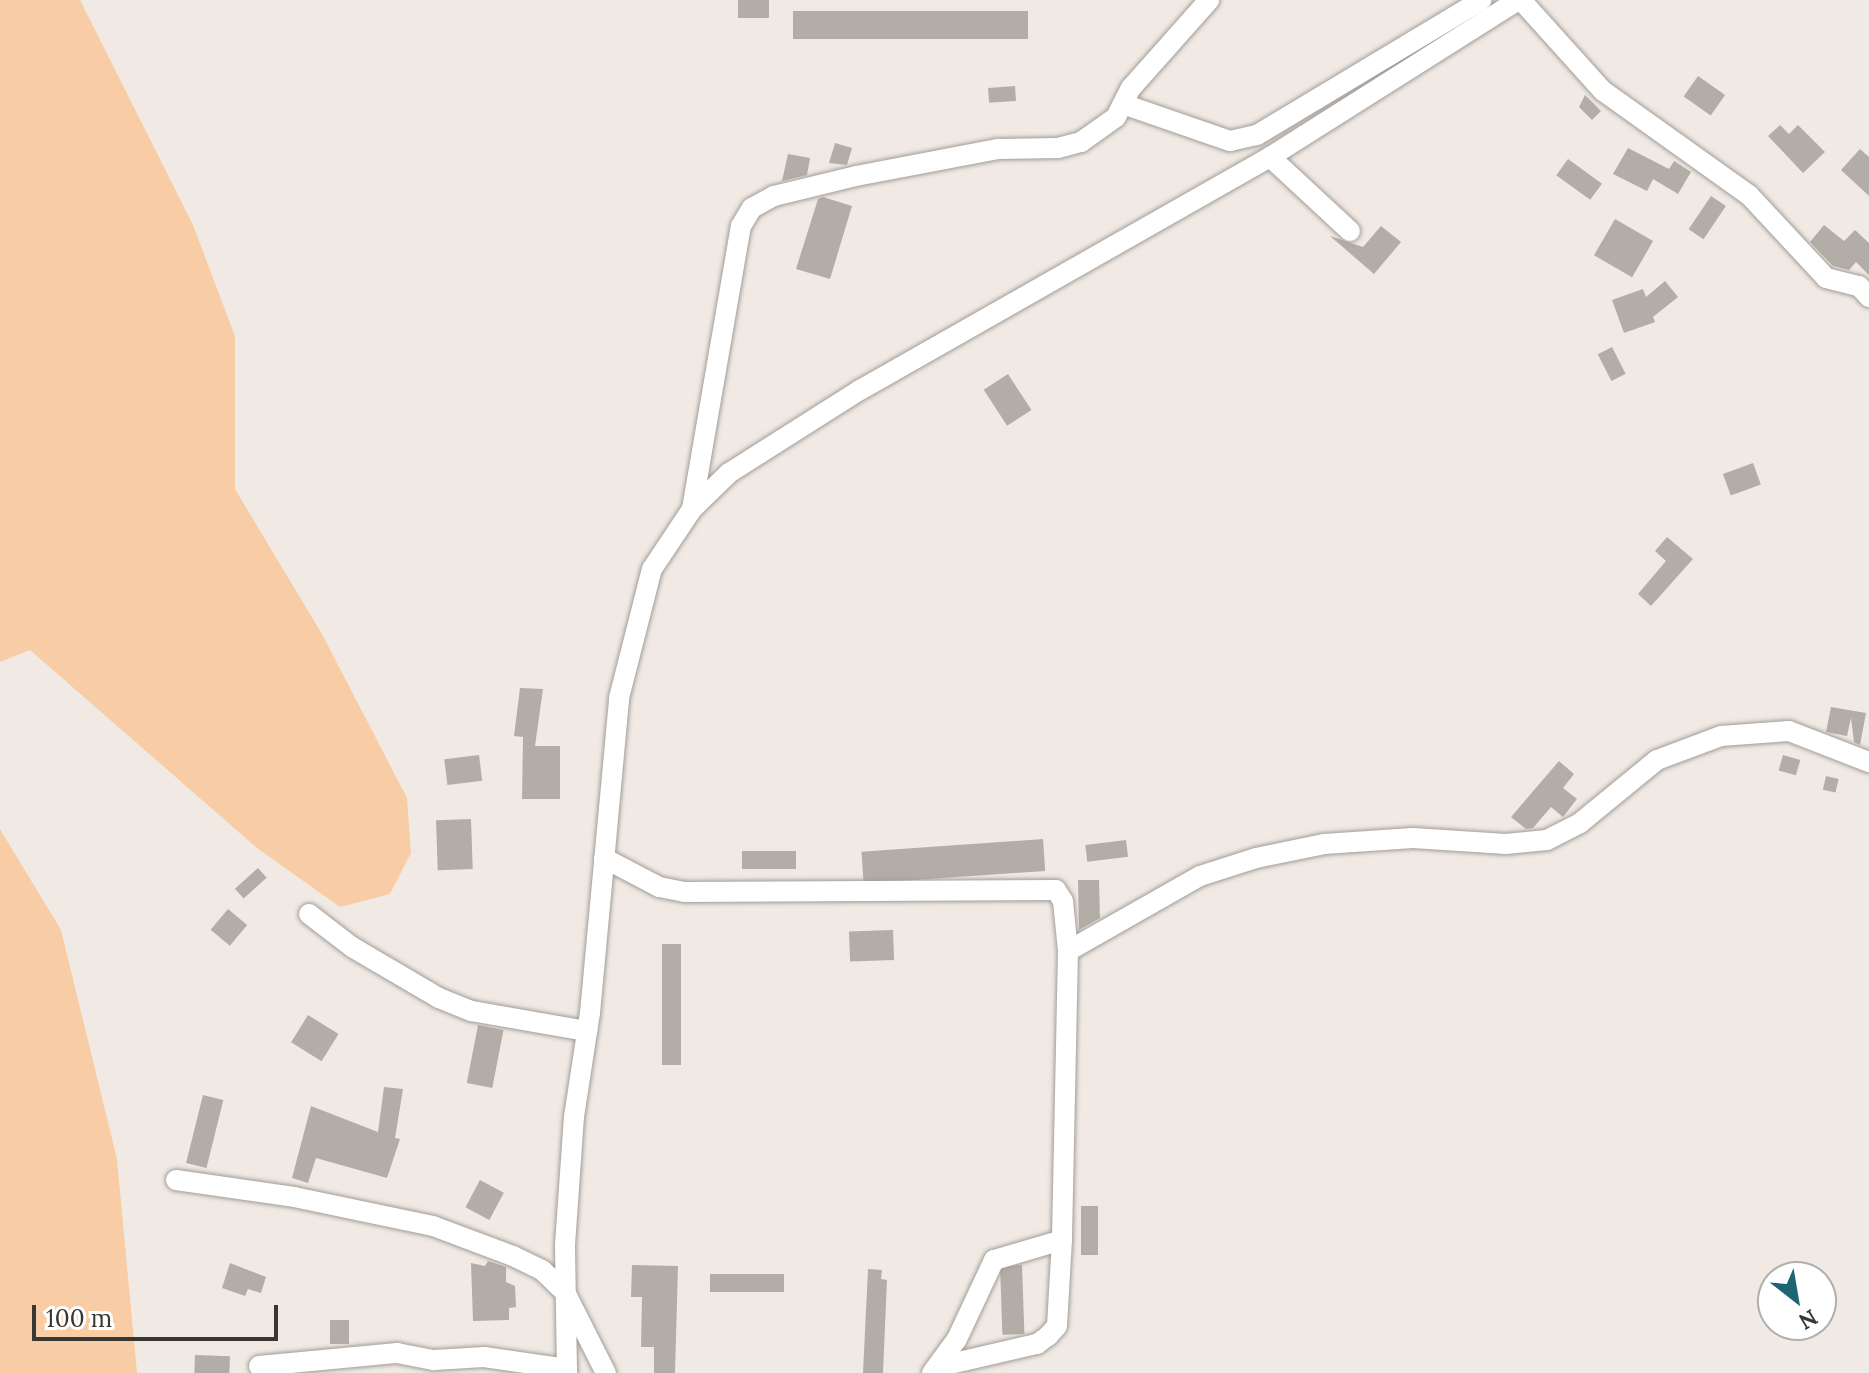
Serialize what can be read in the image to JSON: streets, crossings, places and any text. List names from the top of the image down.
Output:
{
  "scale_bar": "100 m",
  "north": "bottom right"
}
